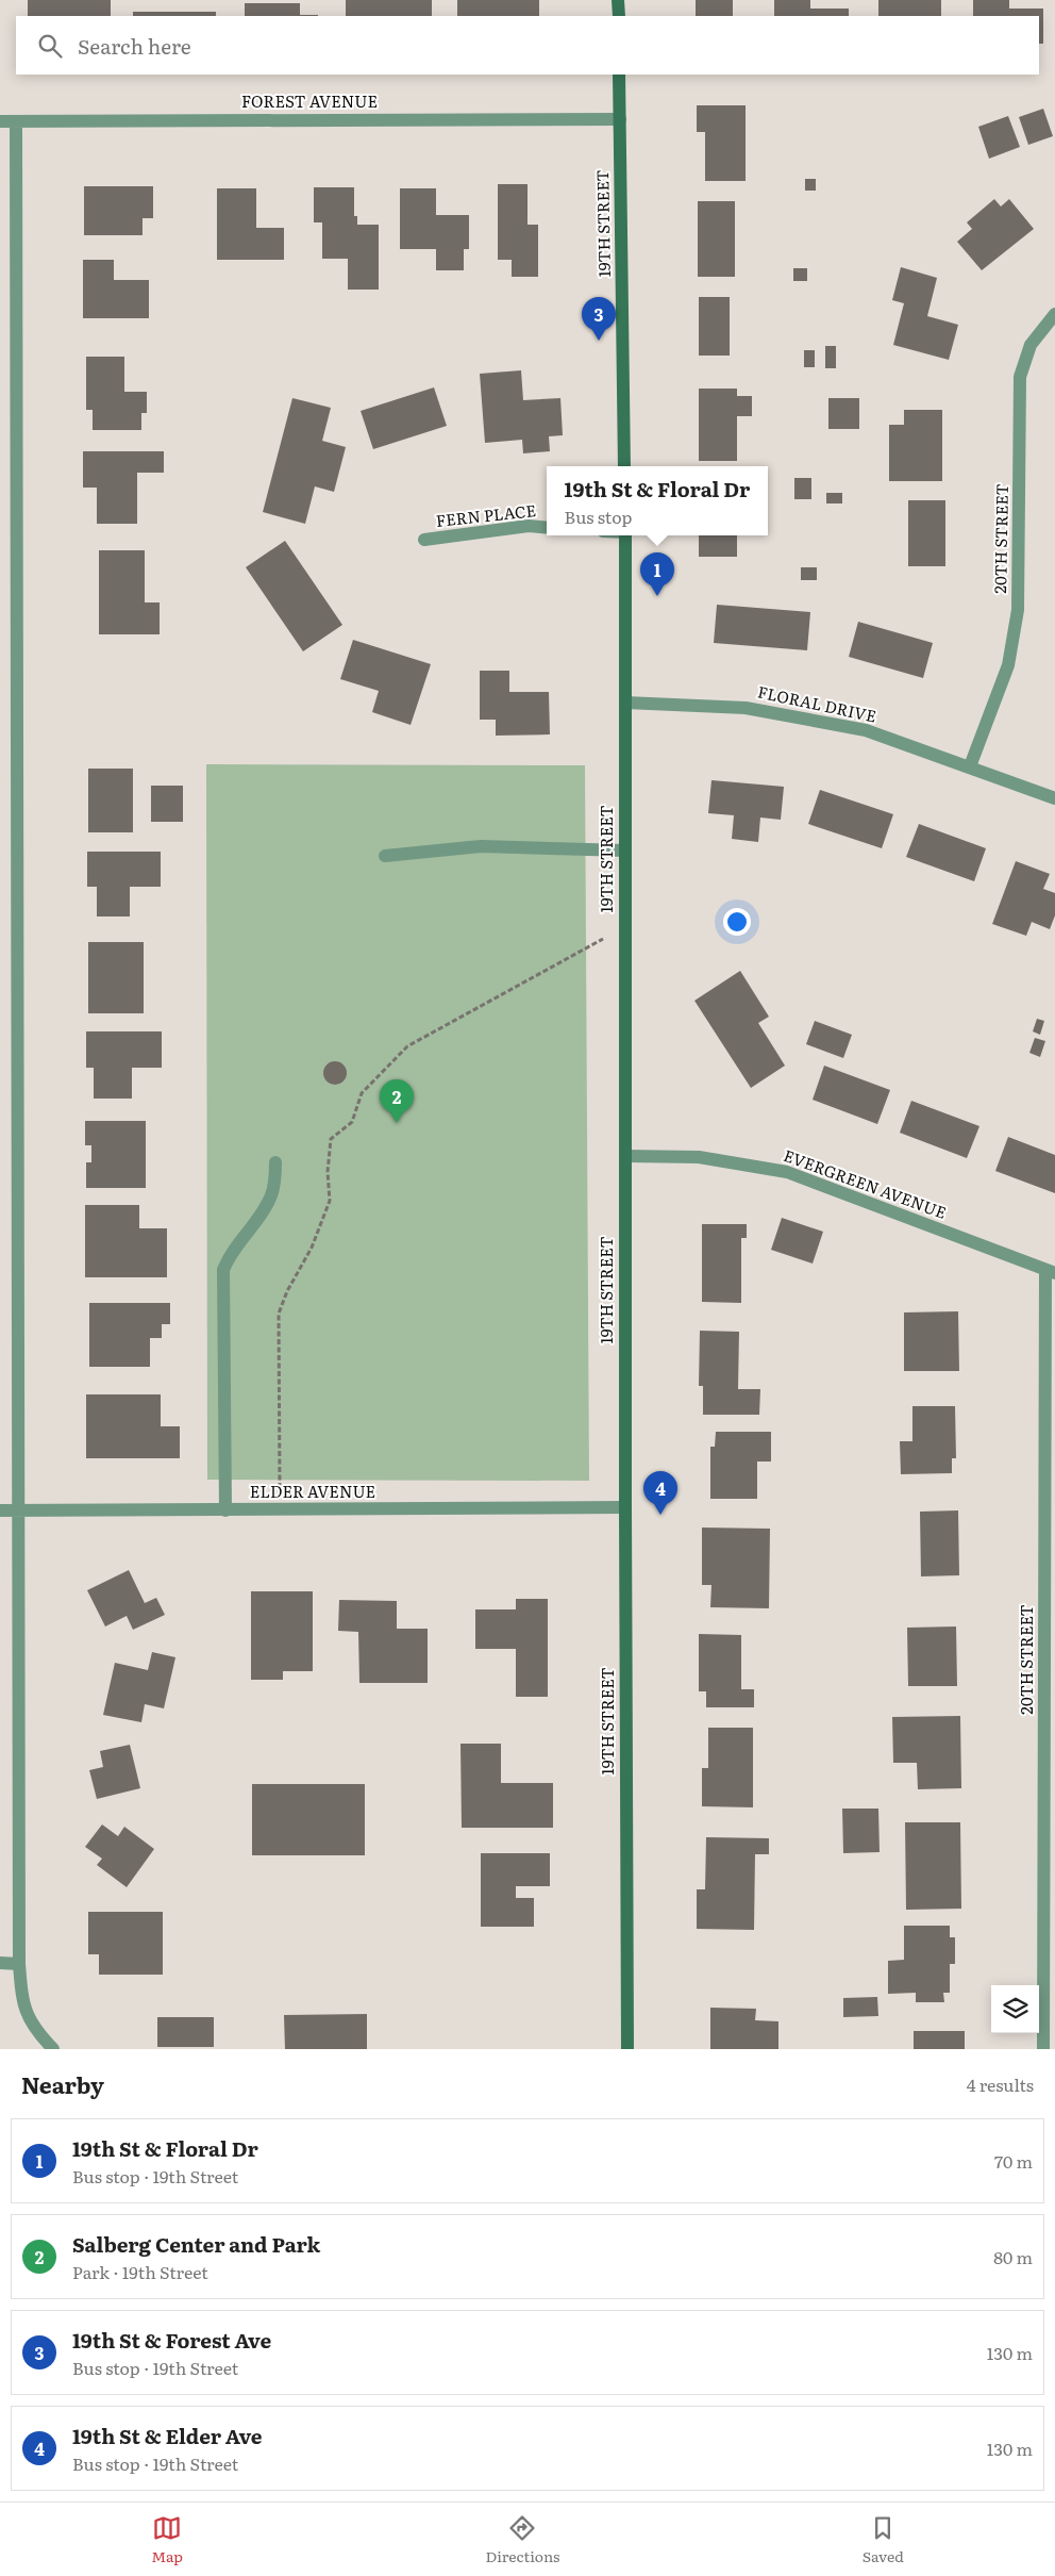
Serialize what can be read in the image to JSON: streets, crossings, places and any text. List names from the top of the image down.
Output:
{
  "streets": {
    "street": [
      "FOREST AVENUE",
      "19TH STREET",
      "FERN PLACE",
      "20TH STREET",
      "FLORAL DRIVE",
      "EVERGREEN AVENUE",
      "ELDER AVENUE"
    ]
  },
  "crossings": [
    ["FOREST AVENUE", "19TH STREET"],
    ["19TH STREET", "FLORAL DRIVE"],
    ["19TH STREET", "EVERGREEN AVENUE"],
    ["19TH STREET", "ELDER AVENUE"],
    ["20TH STREET", "FLORAL DRIVE"],
    ["20TH STREET", "EVERGREEN AVENUE"]
  ],
  "page": {
    "search": "Search here",
    "pins": [
      "3",
      "1",
      "2",
      "4"
    ],
    "popup": ["19th St & Floral Dr", "Bus stop"],
    "heading": ["Nearby", "4 results"],
    "list": [
      {
        "mark": "1",
        "name": "19th St & Floral Dr",
        "note": "Bus stop · 19th Street",
        "value": "70 m"
      },
      {
        "mark": "2",
        "name": "Salberg Center and Park",
        "note": "Park · 19th Street",
        "value": "80 m"
      },
      {
        "mark": "3",
        "name": "19th St & Forest Ave",
        "note": "Bus stop · 19th Street",
        "value": "130 m"
      },
      {
        "mark": "4",
        "name": "19th St & Elder Ave",
        "note": "Bus stop · 19th Street",
        "value": "130 m"
      }
    ],
    "nav": ["Map", "Directions", "Saved"]
  }
}
